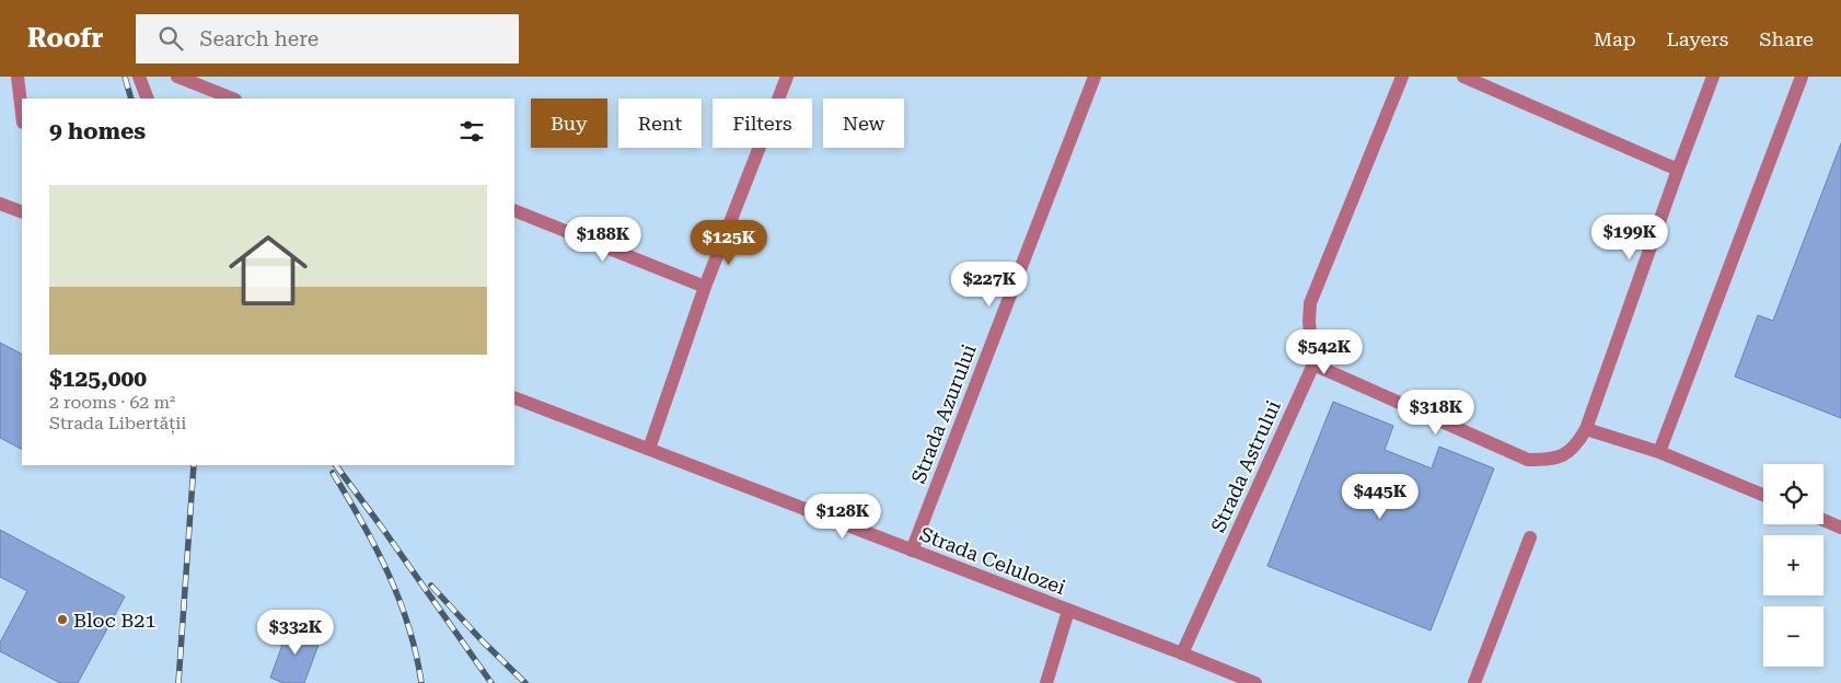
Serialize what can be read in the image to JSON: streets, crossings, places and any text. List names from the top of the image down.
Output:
{
  "streets": {
    "street": ["Strada Azurului", "Strada Astrului", "Strada Celulozei"]
  },
  "crossings": [
    ["Strada Azurului", "Strada Celulozei"],
    ["Strada Astrului", "Strada Celulozei"]
  ],
  "places": ["Bloc B21"],
  "page": {
    "header": "Roofr",
    "search": "Search here",
    "nav": ["Map", "Layers", "Share"],
    "chip": [
      "Buy",
      "Rent",
      "Filters",
      "New"
    ],
    "heading": "9 homes",
    "list": [
      {
        "name": "$125,000",
        "note": "2 rooms · 62 m² · Strada Libertății"
      }
    ],
    "price": [
      "$199K",
      "$188K",
      "$125K",
      "$227K",
      "$542K",
      "$318K",
      "$445K",
      "$128K",
      "$332K"
    ],
    "map_buttons": ["+", "−"]
  }
}
